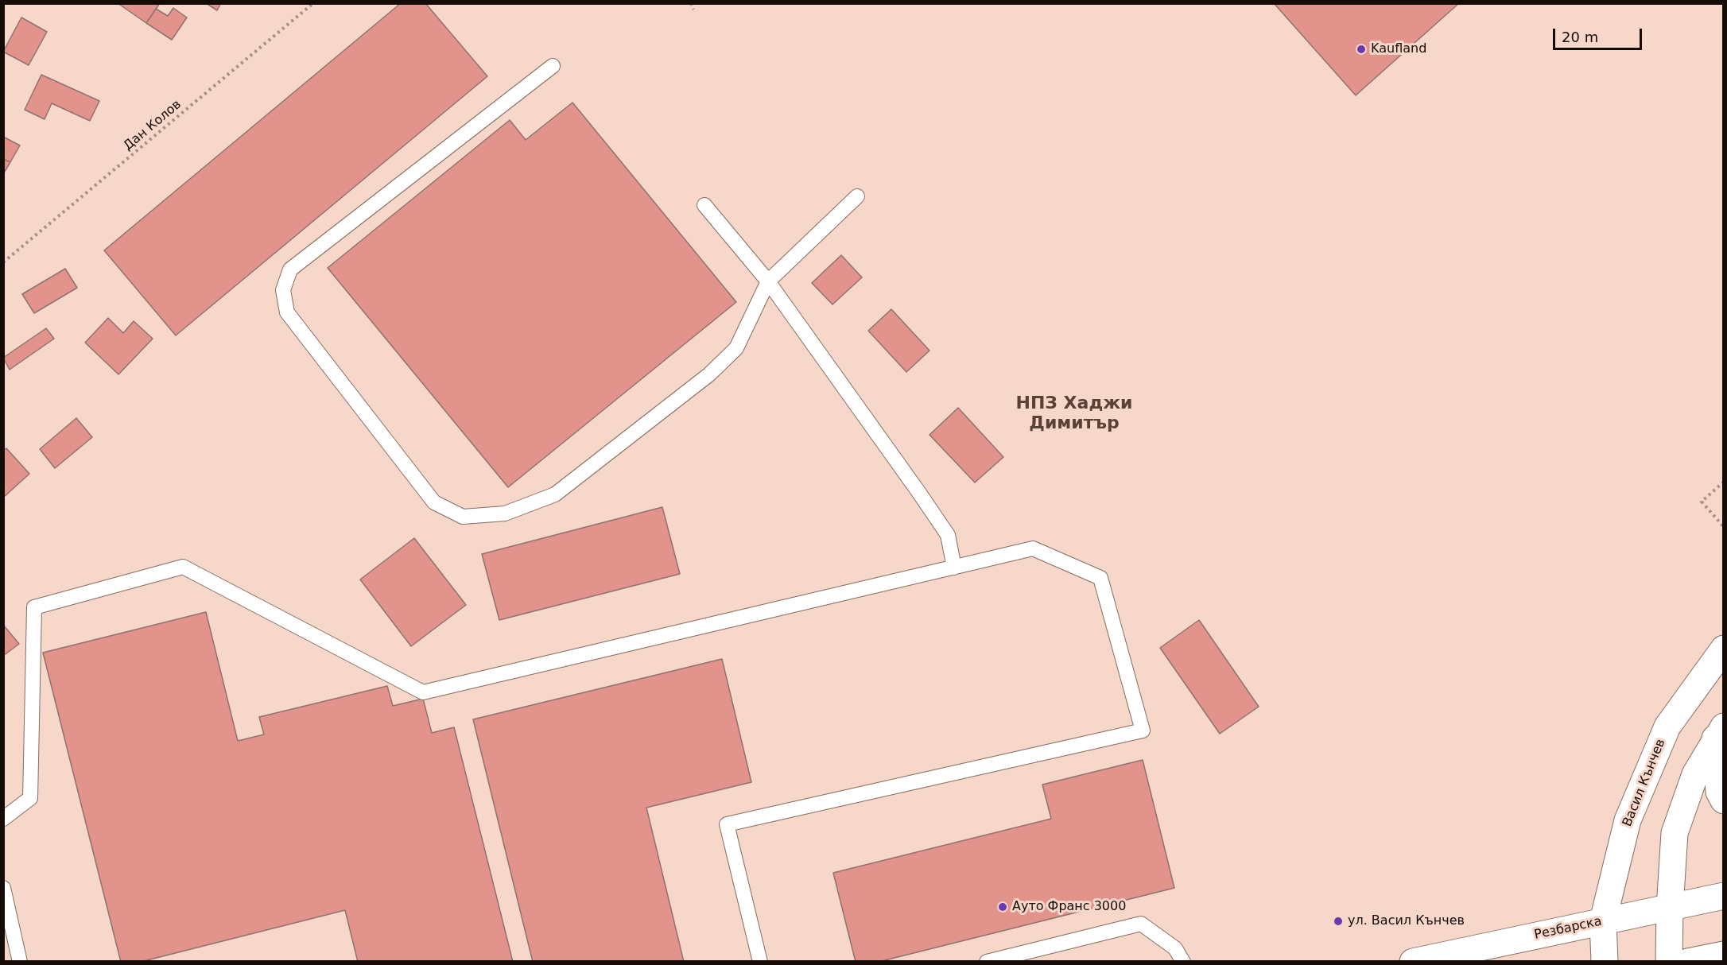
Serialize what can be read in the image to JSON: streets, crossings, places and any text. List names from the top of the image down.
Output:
{
  "streets": {
    "street": ["Васил Кънчев", "Резбарска"],
    "path": ["Дан Колов"]
  },
  "crossings": [
    ["Васил Кънчев", "Резбарска"]
  ],
  "districts": ["НПЗ Хаджи Димитър"],
  "places": ["Kaufland", "Ауто Франс 3000", "ул. Васил Кънчев"],
  "scale_bar": "20 m"
}
